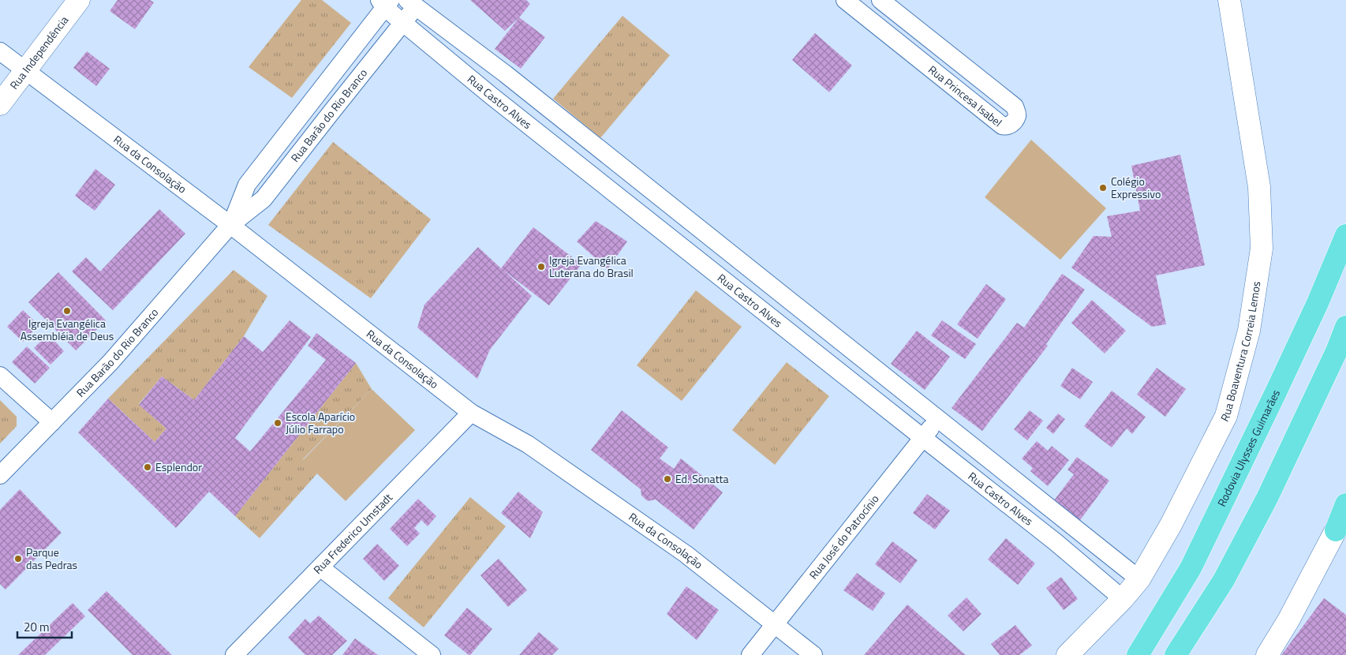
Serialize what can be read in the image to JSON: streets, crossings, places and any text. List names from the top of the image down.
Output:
{
  "streets": {
    "highway": ["Rodovia Ulysses Guimarães"],
    "street": [
      "Rua Independência",
      "Rua Princesa Isabel",
      "Rua Castro Alves",
      "Rua Barão do Rio Branco",
      "Rua da Consolação",
      "Rua Boaventura Correia Lemos",
      "Rua Frederico Umstadt",
      "Rua José do Patrocínio"
    ]
  },
  "crossings": [
    ["Rua Independência", "Rua da Consolação"],
    ["Rua Castro Alves", "Rua Barão do Rio Branco"],
    ["Rua Castro Alves", "Rua Boaventura Correia Lemos"],
    ["Rua Castro Alves", "Rua José do Patrocínio"],
    ["Rua Barão do Rio Branco", "Rua da Consolação"],
    ["Rua da Consolação", "Rua Frederico Umstadt"],
    ["Rua da Consolação", "Rua José do Patrocínio"]
  ],
  "places": [
    "Colégio Expressivo",
    "Igreja Evangélica Luterana do Brasil",
    "Igreja Evangélica Assembléia de Deus",
    "Escola Aparício Júlio Farrapo",
    "Esplendor",
    "Ed. Sonatta",
    "Parque das Pedras"
  ],
  "scale_bar": "20 m"
}
